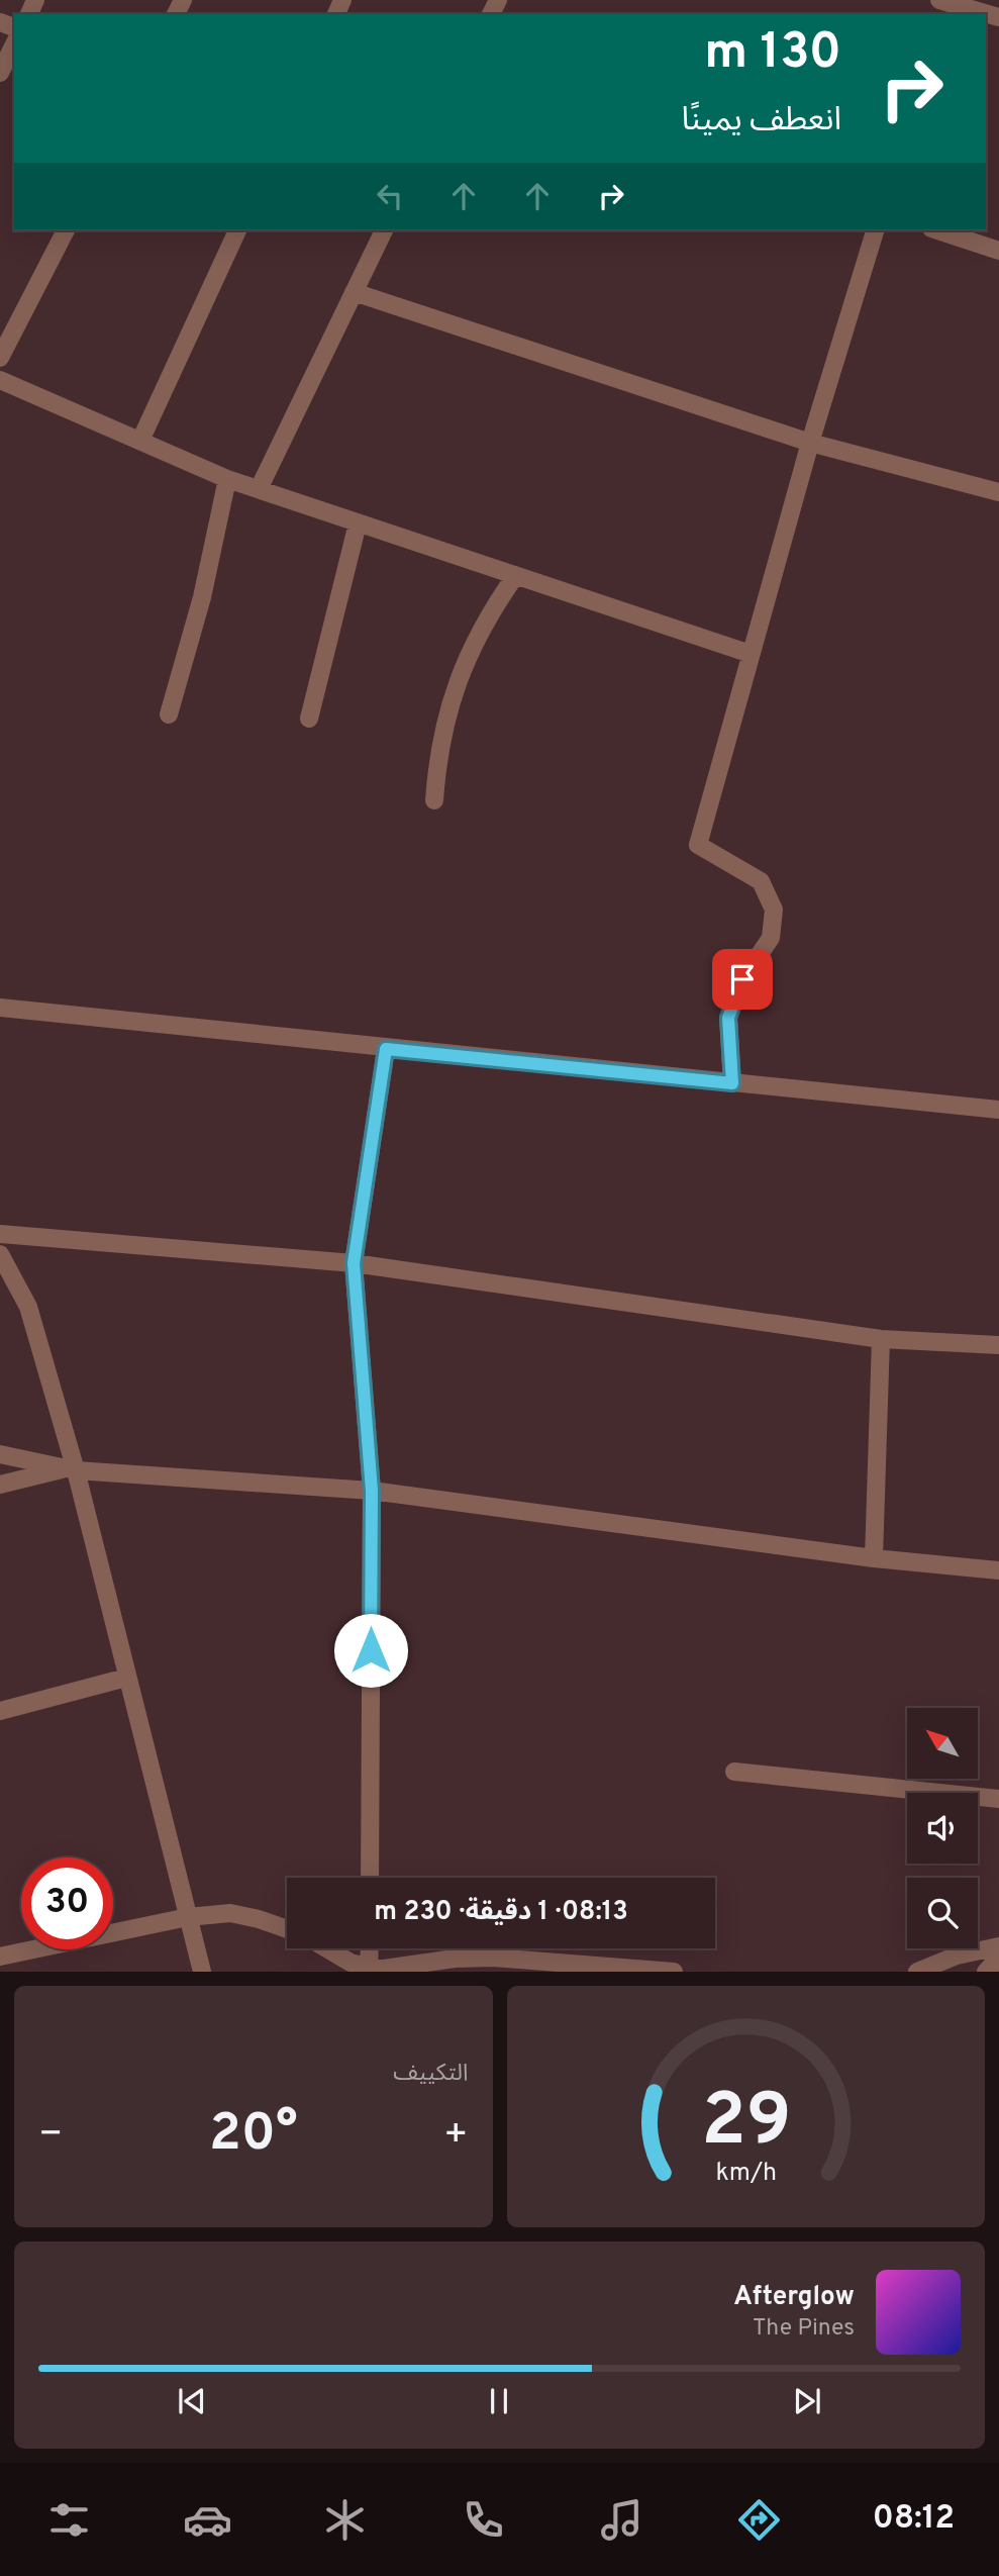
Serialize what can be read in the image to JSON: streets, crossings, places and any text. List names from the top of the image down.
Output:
{
  "north": "top left",
  "page": {
    "turn": ["130 m", "انعطف يمينًا"],
    "limit": "30",
    "trip": "08:13 · 1 دقيقة · 230 m",
    "tile": "التكييف",
    "heat": ["−", "20°", "+"],
    "song": ["Afterglow", "The Pines"],
    "tabs": "08:12",
    "gauge": ["29", "km/h"]
  }
}
